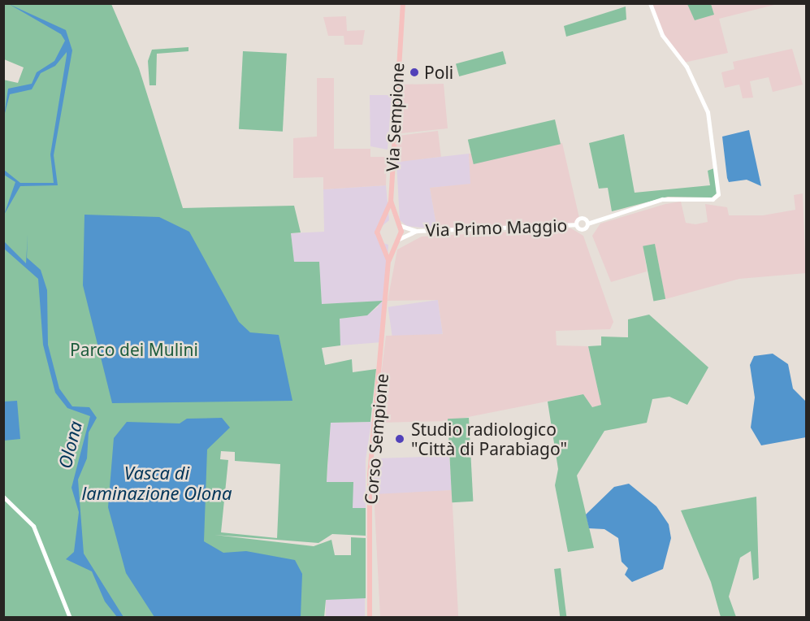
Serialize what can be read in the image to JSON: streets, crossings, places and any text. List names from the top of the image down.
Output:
{
  "streets": {
    "main road": ["Via Sempione", "Corso Sempione"],
    "street": ["Via Primo Maggio"]
  },
  "crossings": [
    ["Via Sempione", "Via Primo Maggio"],
    ["Via Sempione", "Corso Sempione"],
    ["Via Primo Maggio", "Corso Sempione"]
  ],
  "water": ["Olona", "Vasca di laminazione Olona"],
  "parks": ["Parco dei Mulini"],
  "places": ["Poli", "Studio radiologico \"Città di Parabiago\""]
}
